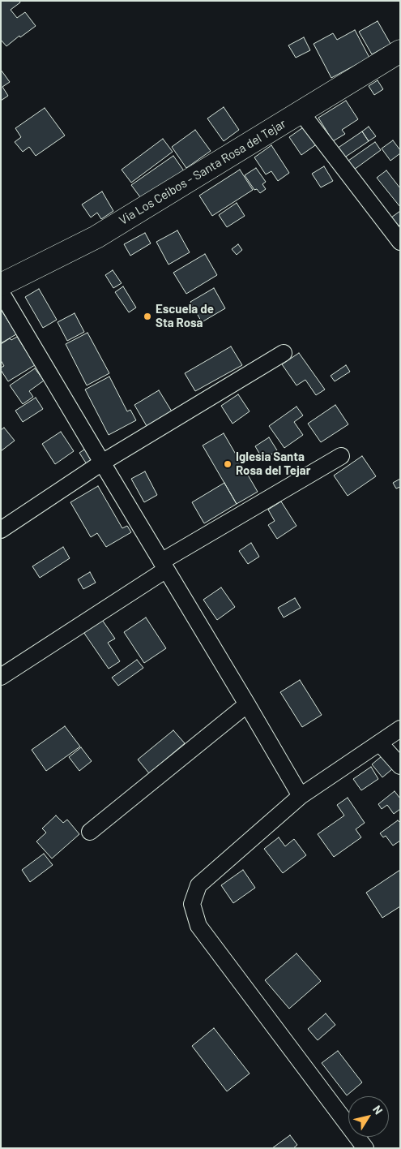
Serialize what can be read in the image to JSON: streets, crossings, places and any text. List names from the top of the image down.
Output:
{
  "streets": {
    "main road": ["Via Los Ceibos - Santa Rosa del Tejar"]
  },
  "places": ["Escuela de Sta Rosa", "Iglesia Santa Rosa del Tejar"],
  "north": "top right"
}
